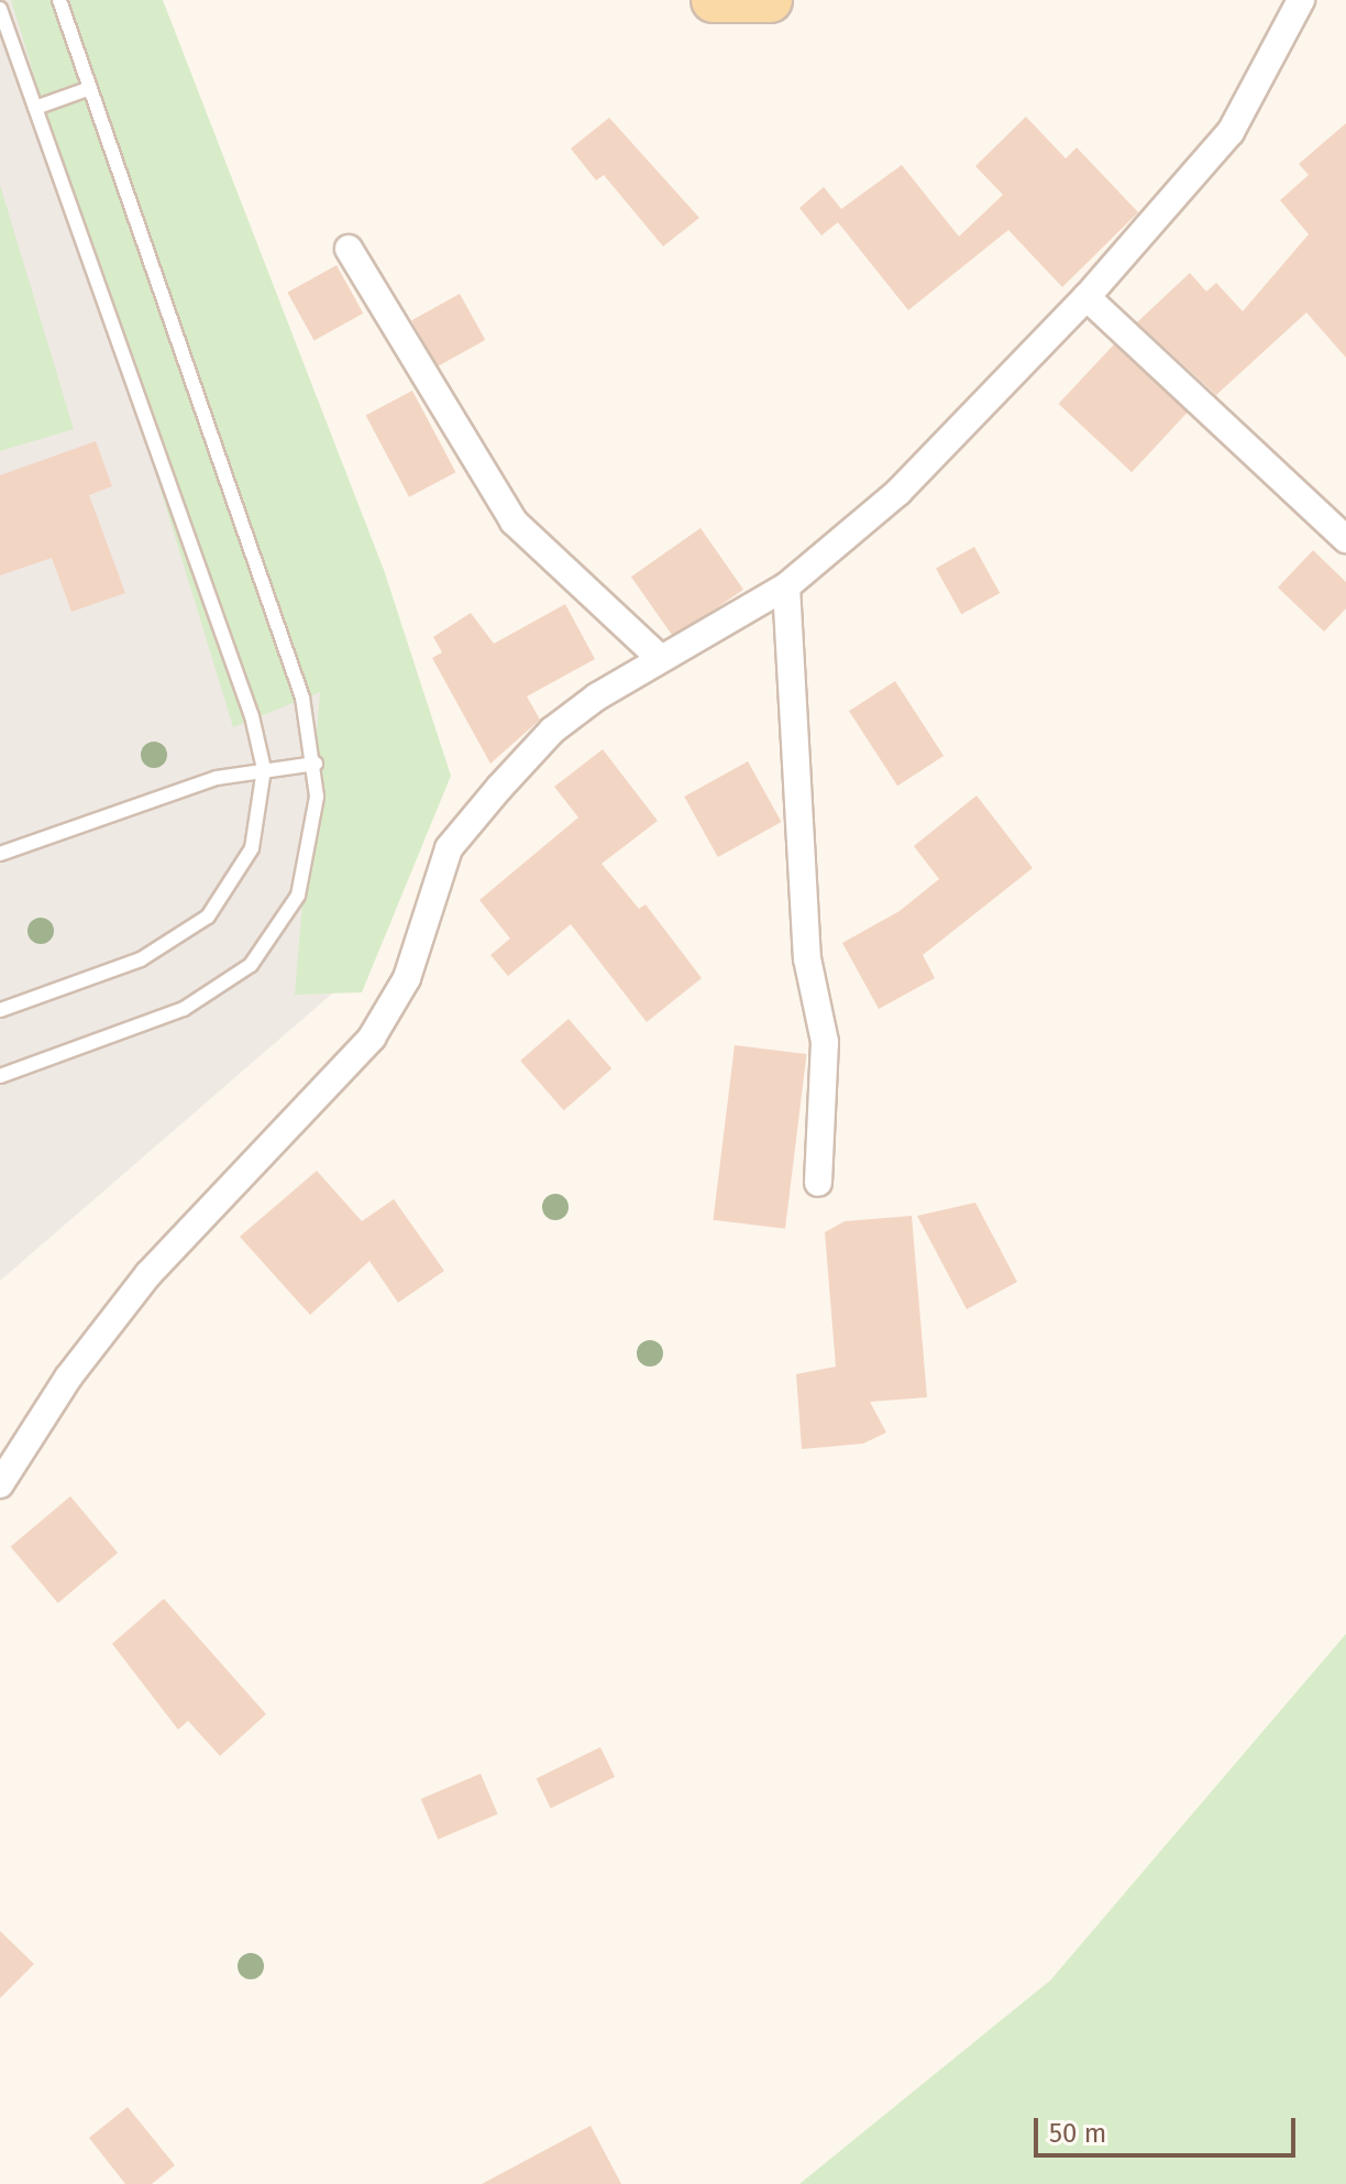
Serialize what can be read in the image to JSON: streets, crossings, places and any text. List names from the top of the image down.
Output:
{
  "scale_bar": "50 m"
}
